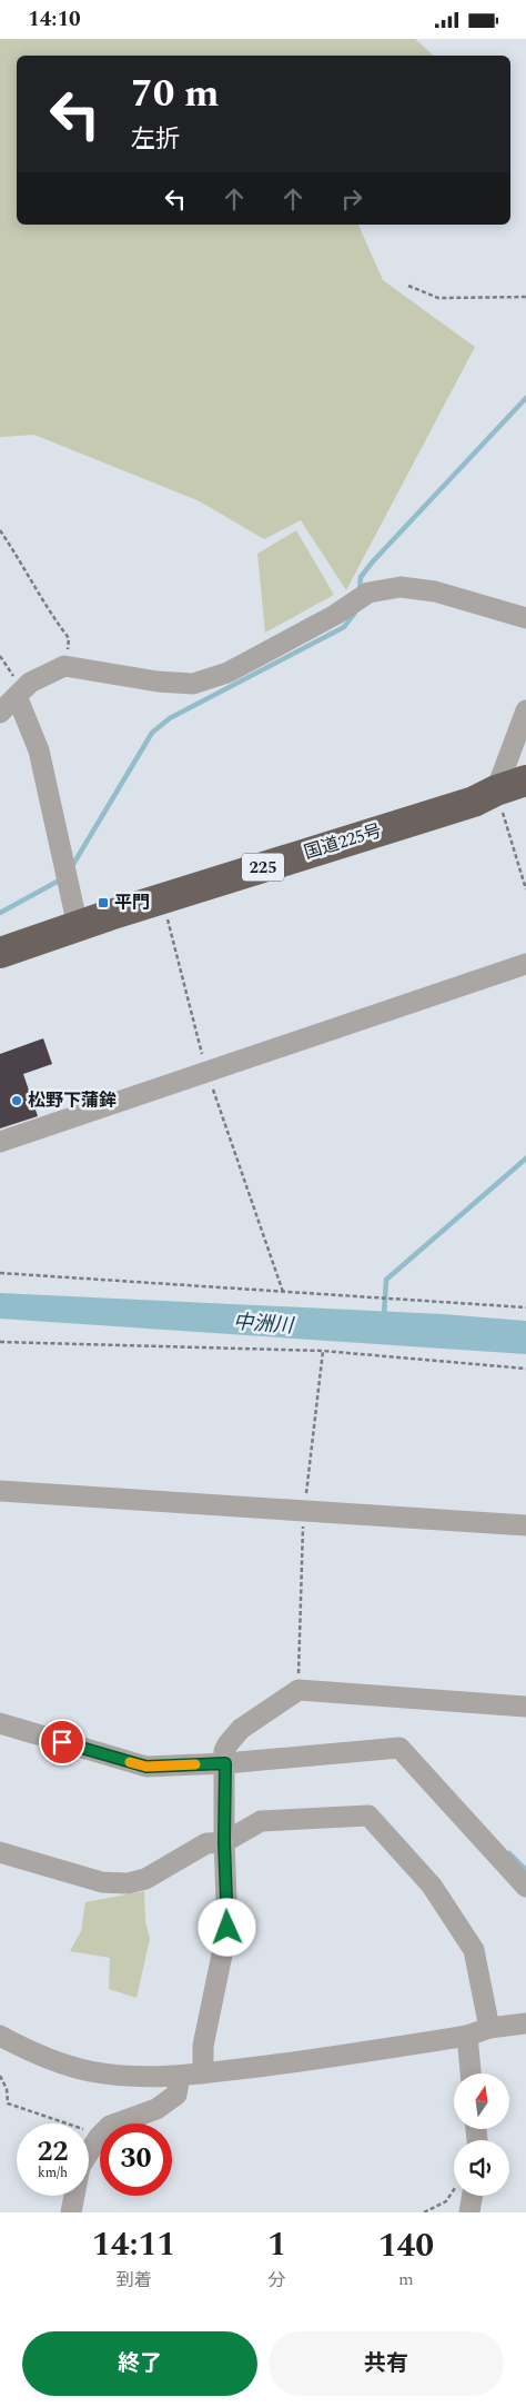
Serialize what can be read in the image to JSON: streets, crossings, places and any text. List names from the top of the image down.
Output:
{
  "streets": {
    "highway": ["国道225号", "225"]
  },
  "water": ["中洲川"],
  "places": {
    "transit": ["平門"],
    "other": ["松野下蒲鉾"]
  },
  "north": "top",
  "page": {
    "status": "14:10",
    "turn": ["70 m", "左折"],
    "speed": "22 km/h",
    "limit": "30",
    "eta": [
      "14:11",
      "到着",
      "1",
      "分",
      "140",
      "m"
    ],
    "buttons": ["終了", "共有"]
  }
}
